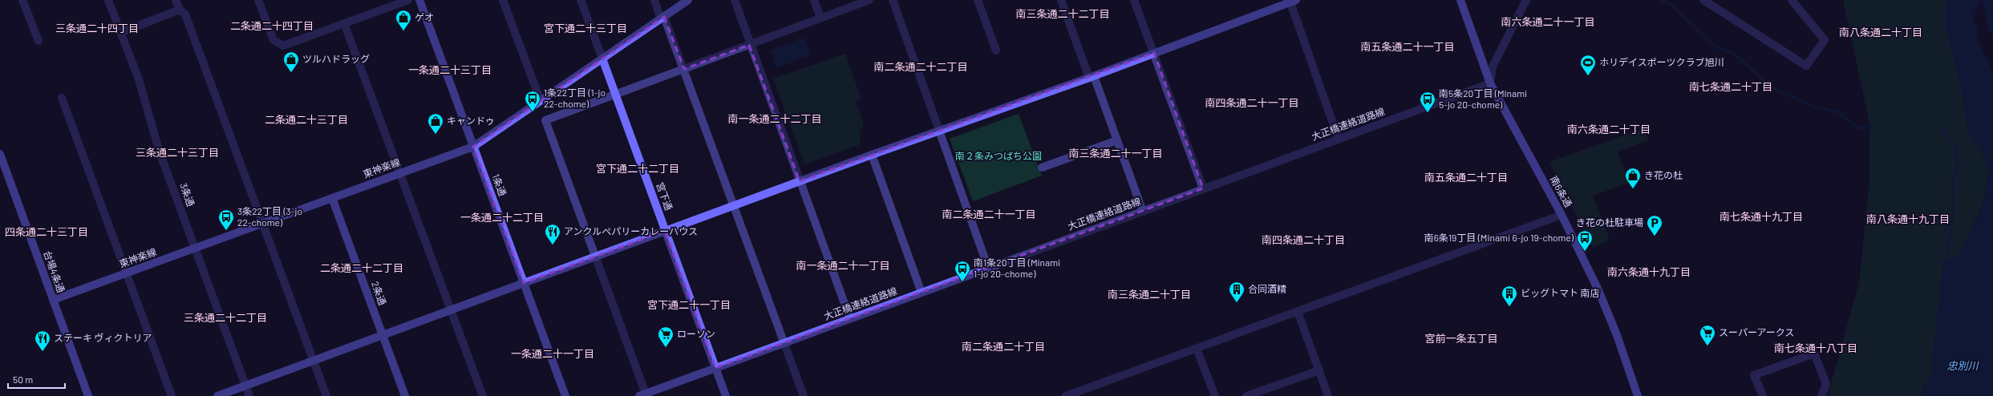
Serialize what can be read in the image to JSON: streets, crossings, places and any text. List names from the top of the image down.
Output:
{
  "streets": {
    "street": [
      "大正橋連絡道路線",
      "東神楽線",
      "1条通",
      "南6条通",
      "3条通",
      "宮下通",
      "台場4条通",
      "2条通"
    ]
  },
  "crossings": [
    ["大正橋連絡道路線", "南6条通"],
    ["大正橋連絡道路線", "宮下通"],
    ["東神楽線", "1条通"],
    ["東神楽線", "3条通"],
    ["東神楽線", "宮下通"],
    ["東神楽線", "台場4条通"],
    ["東神楽線", "2条通"]
  ],
  "districts": [
    "南三条通二十二丁目",
    "南六条通二十一丁目",
    "二条通二十四丁目",
    "三条通二十四丁目",
    "宮下通二十三丁目",
    "南八条通二十丁目",
    "南五条通二十一丁目",
    "南二条通二十二丁目",
    "一条通二十三丁目",
    "南七条通二十丁目",
    "南四条通二十一丁目",
    "南一条通二十二丁目",
    "二条通二十三丁目",
    "南六条通二十丁目",
    "三条通二十三丁目",
    "南三条通二十一丁目",
    "宮下通二十二丁目",
    "南五条通二十丁目",
    "南二条通二十一丁目",
    "南七条通十九丁目",
    "一条通二十二丁目",
    "南八条通十九丁目",
    "四条通二十三丁目",
    "南四条通二十丁目",
    "南一条通二十一丁目",
    "二条通二十二丁目",
    "南六条通十九丁目",
    "南三条通二十丁目",
    "宮下通二十一丁目",
    "三条通二十二丁目",
    "宮前一条五丁目",
    "南二条通二十丁目",
    "南七条通十八丁目",
    "一条通二十一丁目"
  ],
  "water": ["忠別川"],
  "parks": ["南２条みつばち公園"],
  "places": {
    "shop": [
      "ゲオ",
      "ツルハドラッグ",
      "キャンドゥ",
      "き花の杜"
    ],
    "sports": ["ホリデイスポーツクラブ旭川"],
    "bus stop": [
      "1条22丁目 (1-jo 22-chome)",
      "南5条20丁目 (Minami 5-jo 20-chome)",
      "3条22丁目 (3-jo 22-chome)",
      "南6条19丁目 (Minami 6-jo 19-chome)",
      "南1条20丁目 (Minami 1-jo 20-chome)"
    ],
    "parking": ["き花の杜駐車場"],
    "restaurant": ["アンクルぺパリーカレーハウス", "ステーキ ヴィクトリア"],
    "building": ["合同酒精", "ビッグトマト 南店"],
    "supermarket": ["スーパーアークス", "ローソン"]
  },
  "scale_bar": "50 m"
}
